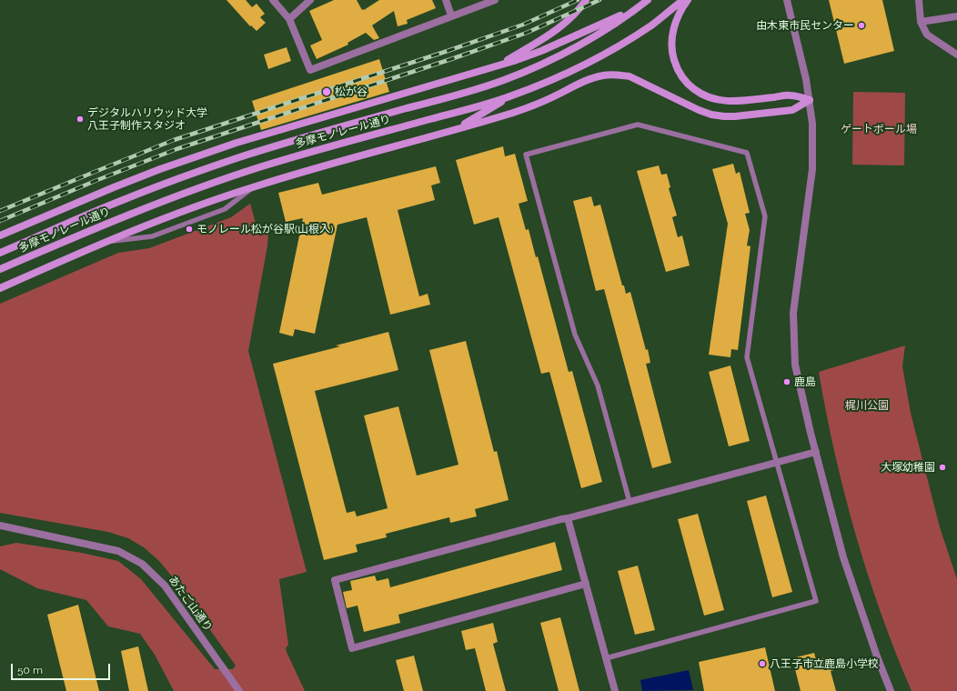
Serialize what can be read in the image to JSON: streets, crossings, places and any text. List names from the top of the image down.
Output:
{
  "streets": {
    "main road": ["多摩モノレール通り"],
    "street": ["あたご山通り"]
  },
  "parks": ["ゲートボール場", "梶川公園"],
  "places": [
    "由木東市民センター",
    "松が谷",
    "デジタルハリウッド大学 八王子制作スタジオ",
    "モノレール松が谷駅(山根入)",
    "鹿島",
    "大塚幼稚園",
    "八王子市立鹿島小学校"
  ],
  "scale_bar": "50 m"
}
